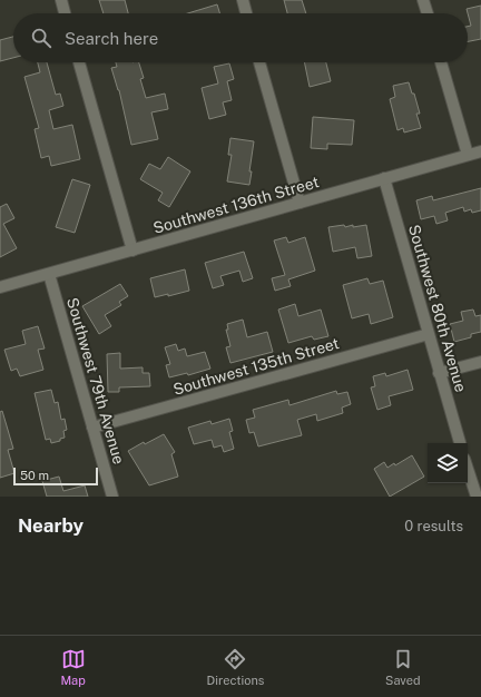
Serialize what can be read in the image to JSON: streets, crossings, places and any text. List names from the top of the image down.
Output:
{
  "streets": {
    "street": [
      "Southwest 136th Street",
      "Southwest 80th Avenue",
      "Southwest 135th Street",
      "Southwest 79th Avenue"
    ]
  },
  "crossings": [
    ["Southwest 136th Street", "Southwest 80th Avenue"],
    ["Southwest 136th Street", "Southwest 79th Avenue"],
    ["Southwest 80th Avenue", "Southwest 135th Street"],
    ["Southwest 135th Street", "Southwest 79th Avenue"]
  ],
  "scale_bar": "50 m",
  "page": {
    "search": "Search here",
    "scale": "50 m",
    "heading": ["Nearby", "0 results"],
    "nav": ["Map", "Directions", "Saved"]
  }
}
